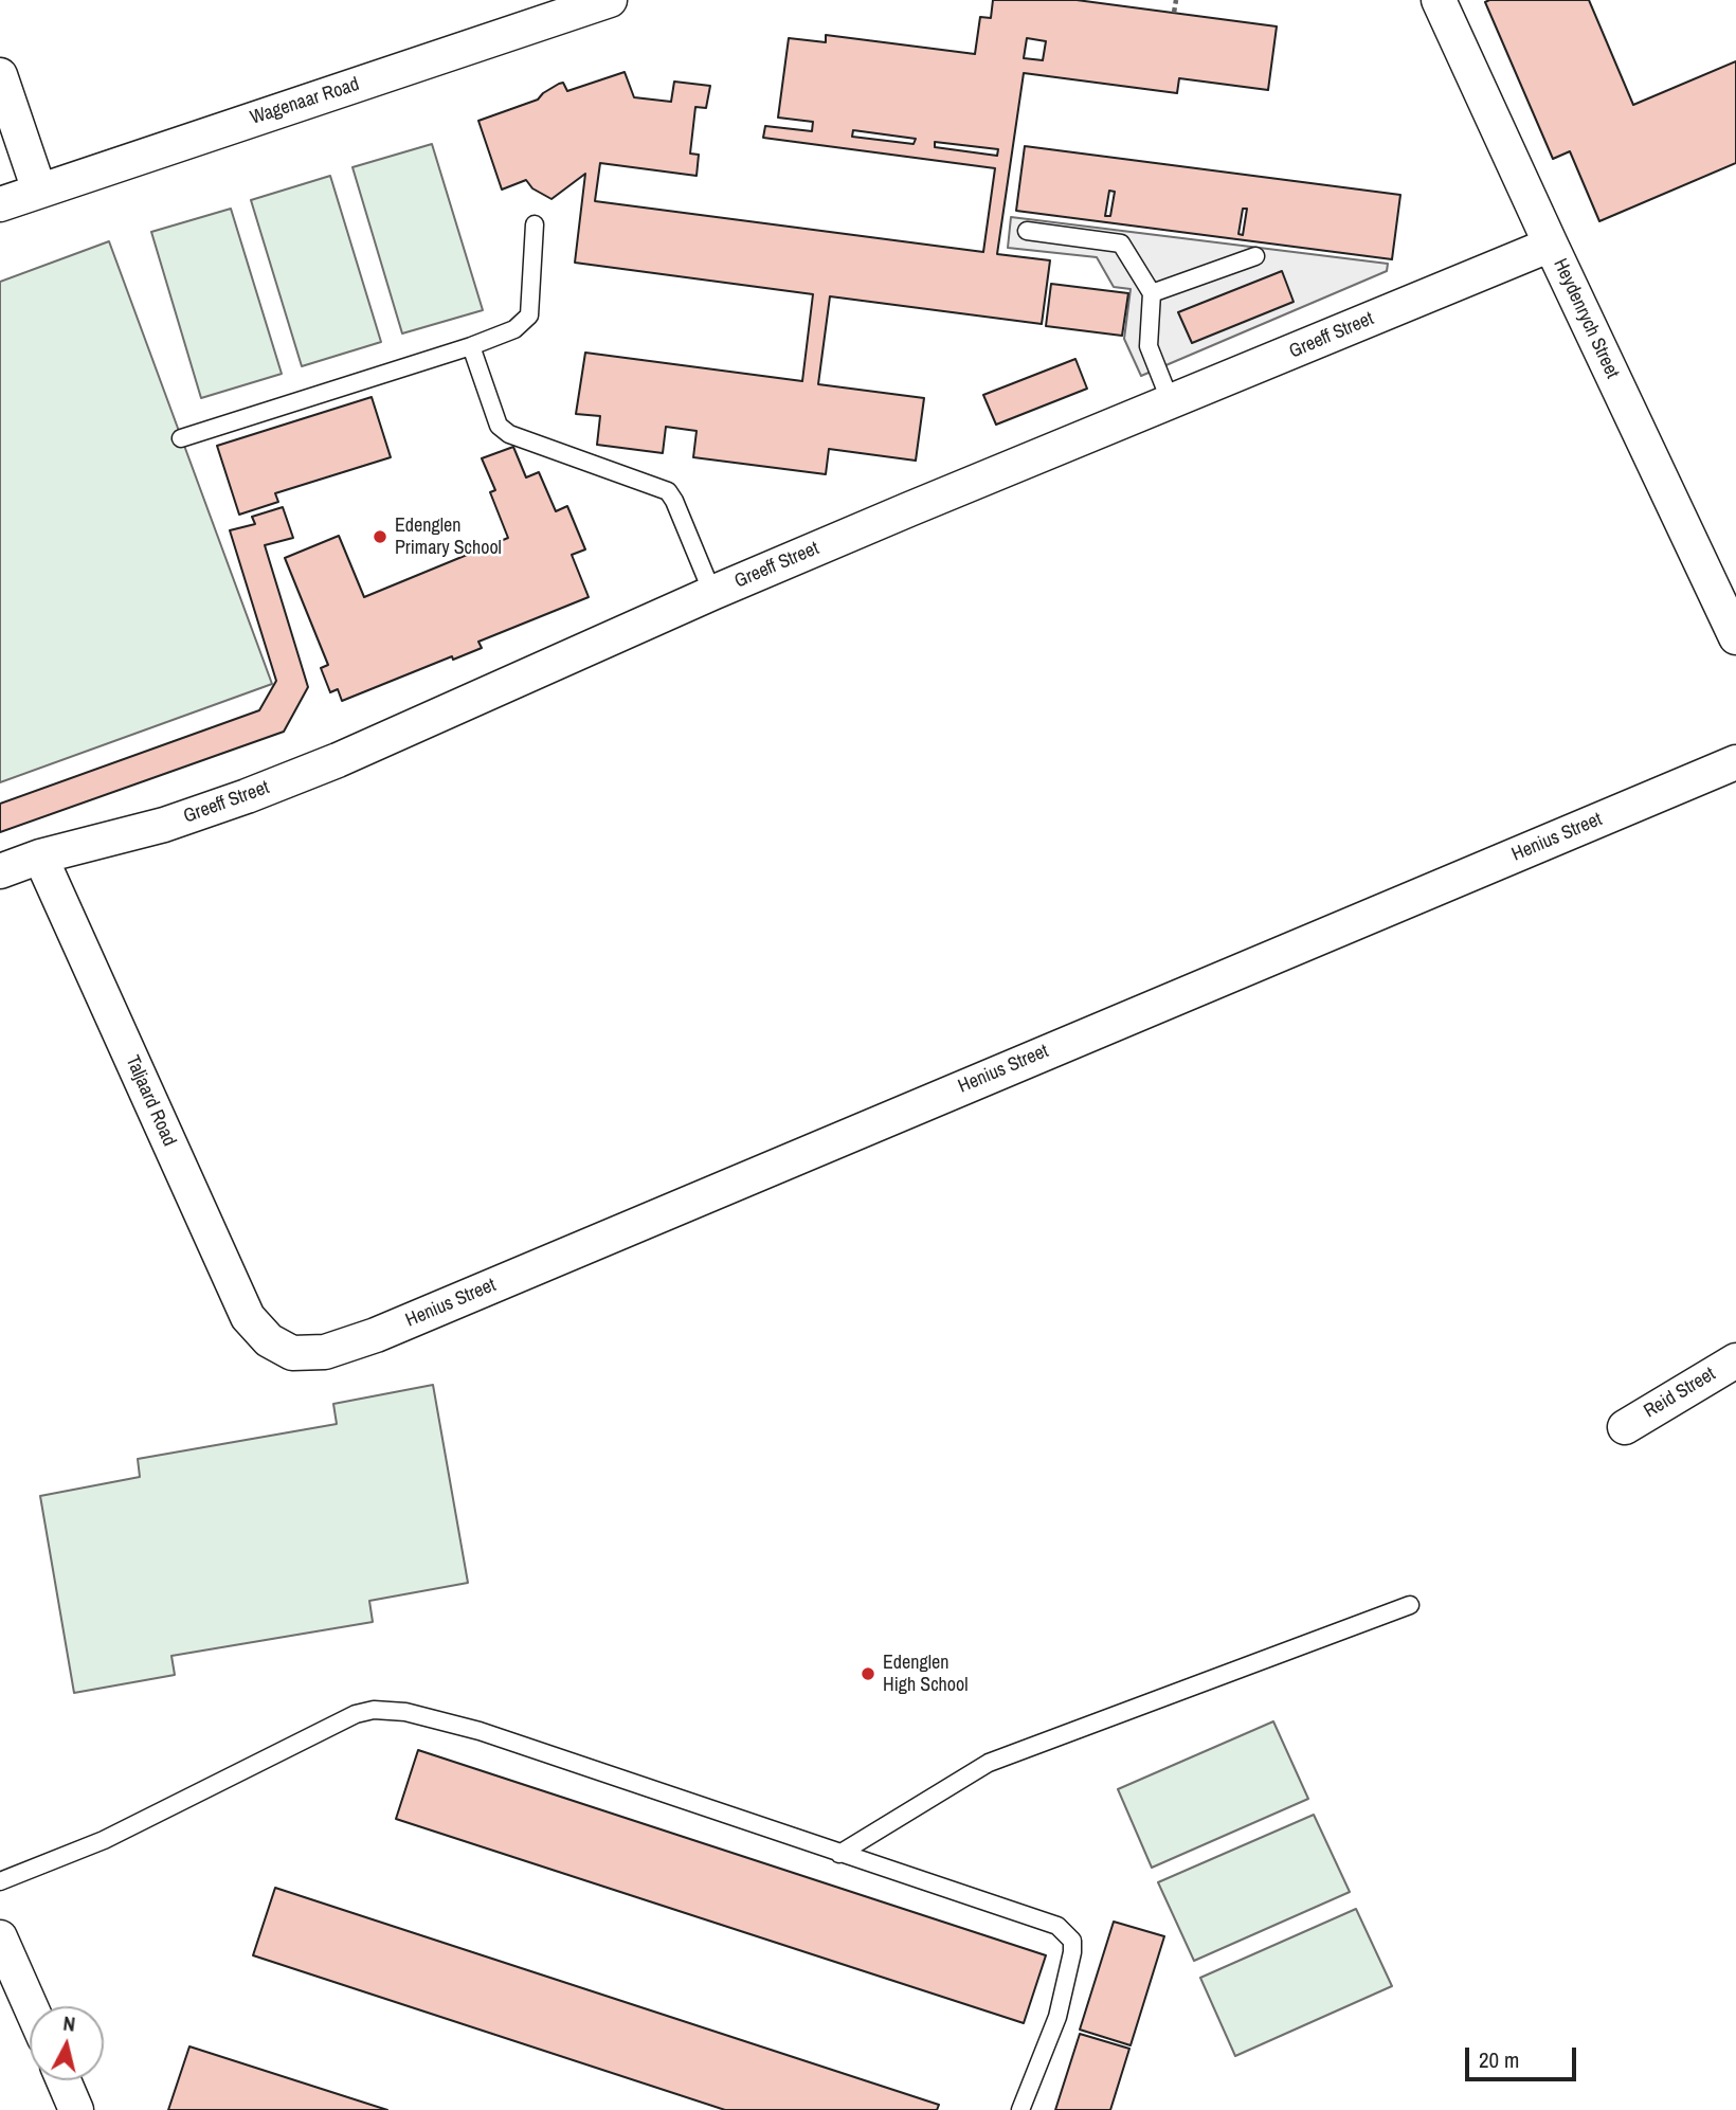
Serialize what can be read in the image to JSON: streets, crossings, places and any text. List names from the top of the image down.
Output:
{
  "streets": {
    "street": [
      "Wagenaar Road",
      "Heydenrych Street",
      "Greeff Street",
      "Henius Street",
      "Taljaard Road",
      "Reid Street"
    ]
  },
  "crossings": [
    ["Heydenrych Street", "Greeff Street"],
    ["Greeff Street", "Taljaard Road"],
    ["Henius Street", "Taljaard Road"]
  ],
  "places": ["Edenglen Primary School", "Edenglen High School"],
  "scale_bar": "20 m",
  "north": "top"
}
